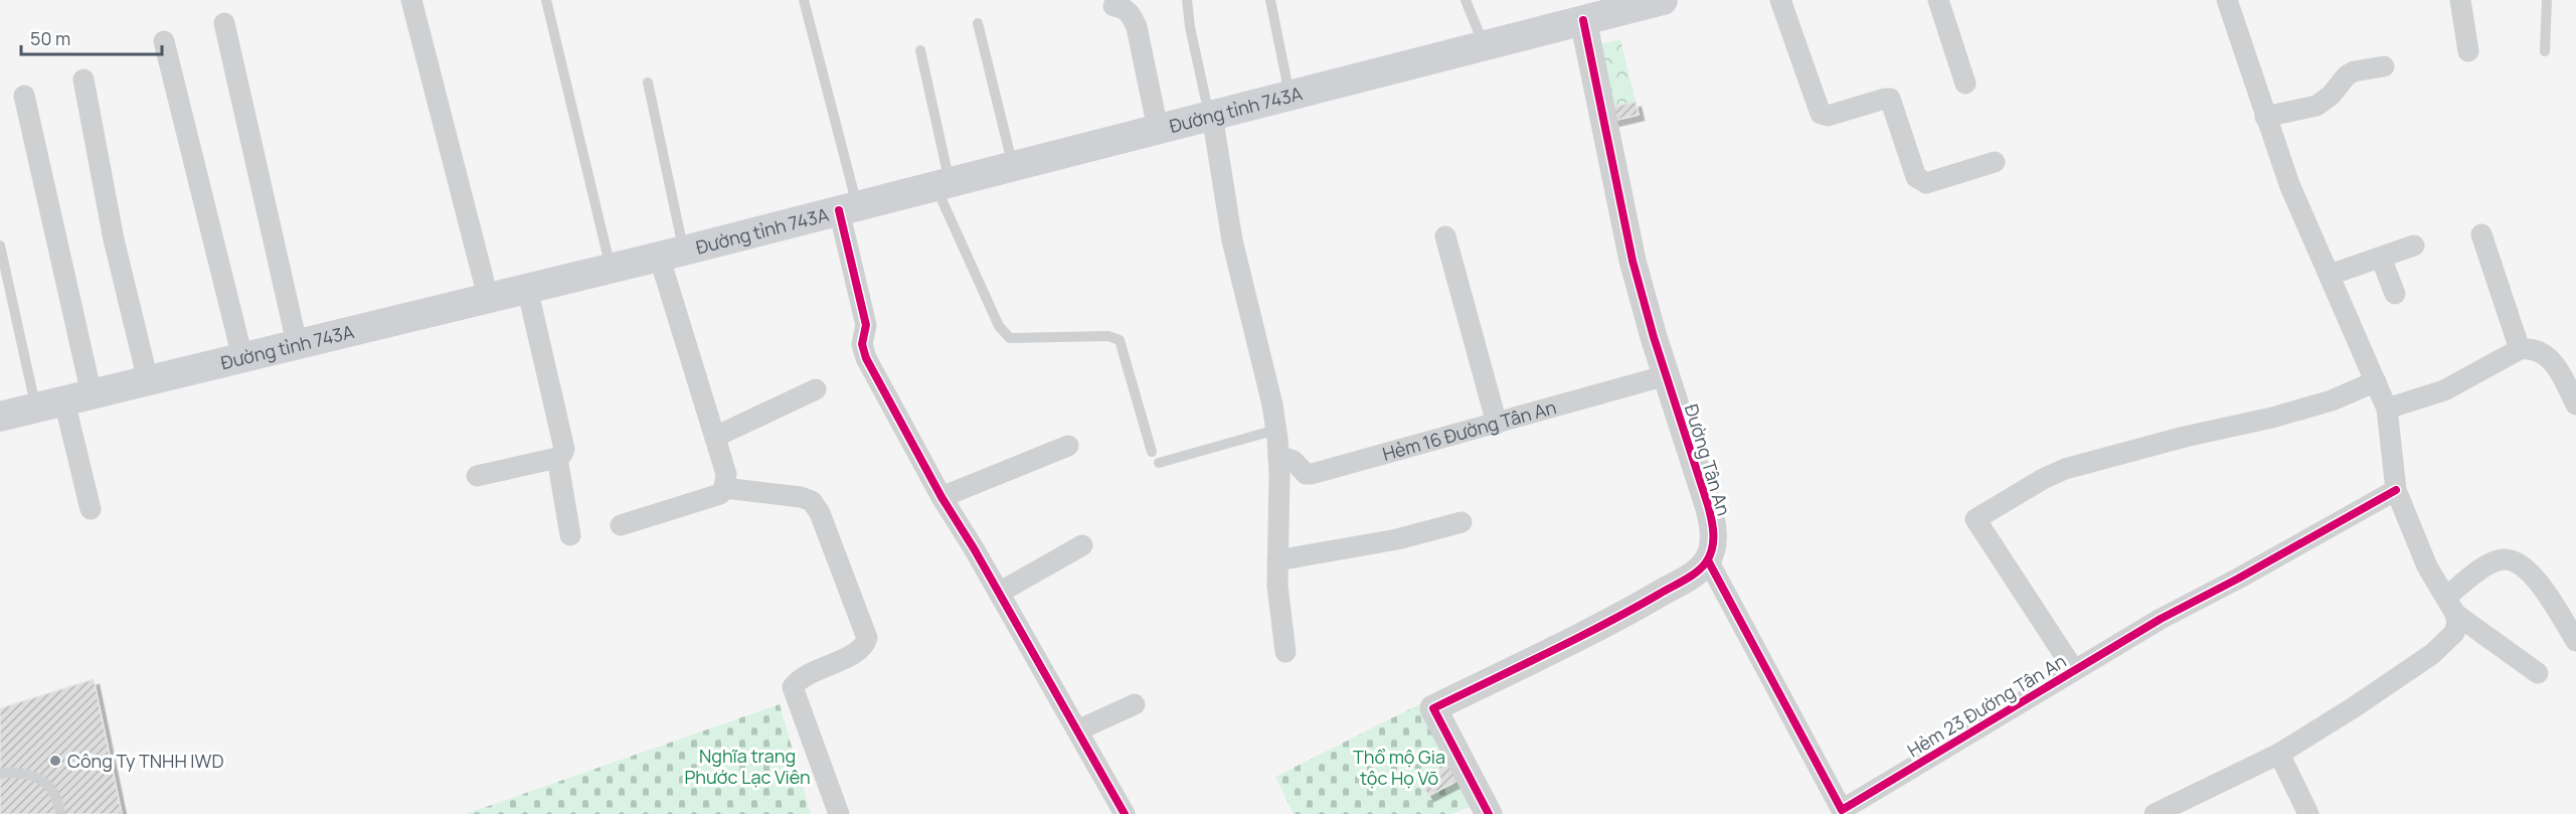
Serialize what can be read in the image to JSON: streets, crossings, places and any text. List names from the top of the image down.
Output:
{
  "streets": {
    "main road": ["Đường tỉnh 743A"],
    "street": ["Hẻm 16 Đường Tân An", "Đường Tân An", "Hẻm 23 Đường Tân An"]
  },
  "crossings": [
    ["Đường tỉnh 743A", "Đường Tân An"],
    ["Hẻm 16 Đường Tân An", "Đường Tân An"],
    ["Đường Tân An", "Hẻm 23 Đường Tân An"]
  ],
  "parks": ["Nghĩa trang Phước Lạc Viên", "Thổ mộ Gia tộc Họ Võ"],
  "places": ["Công Ty TNHH IWD"],
  "scale_bar": "50 m"
}
